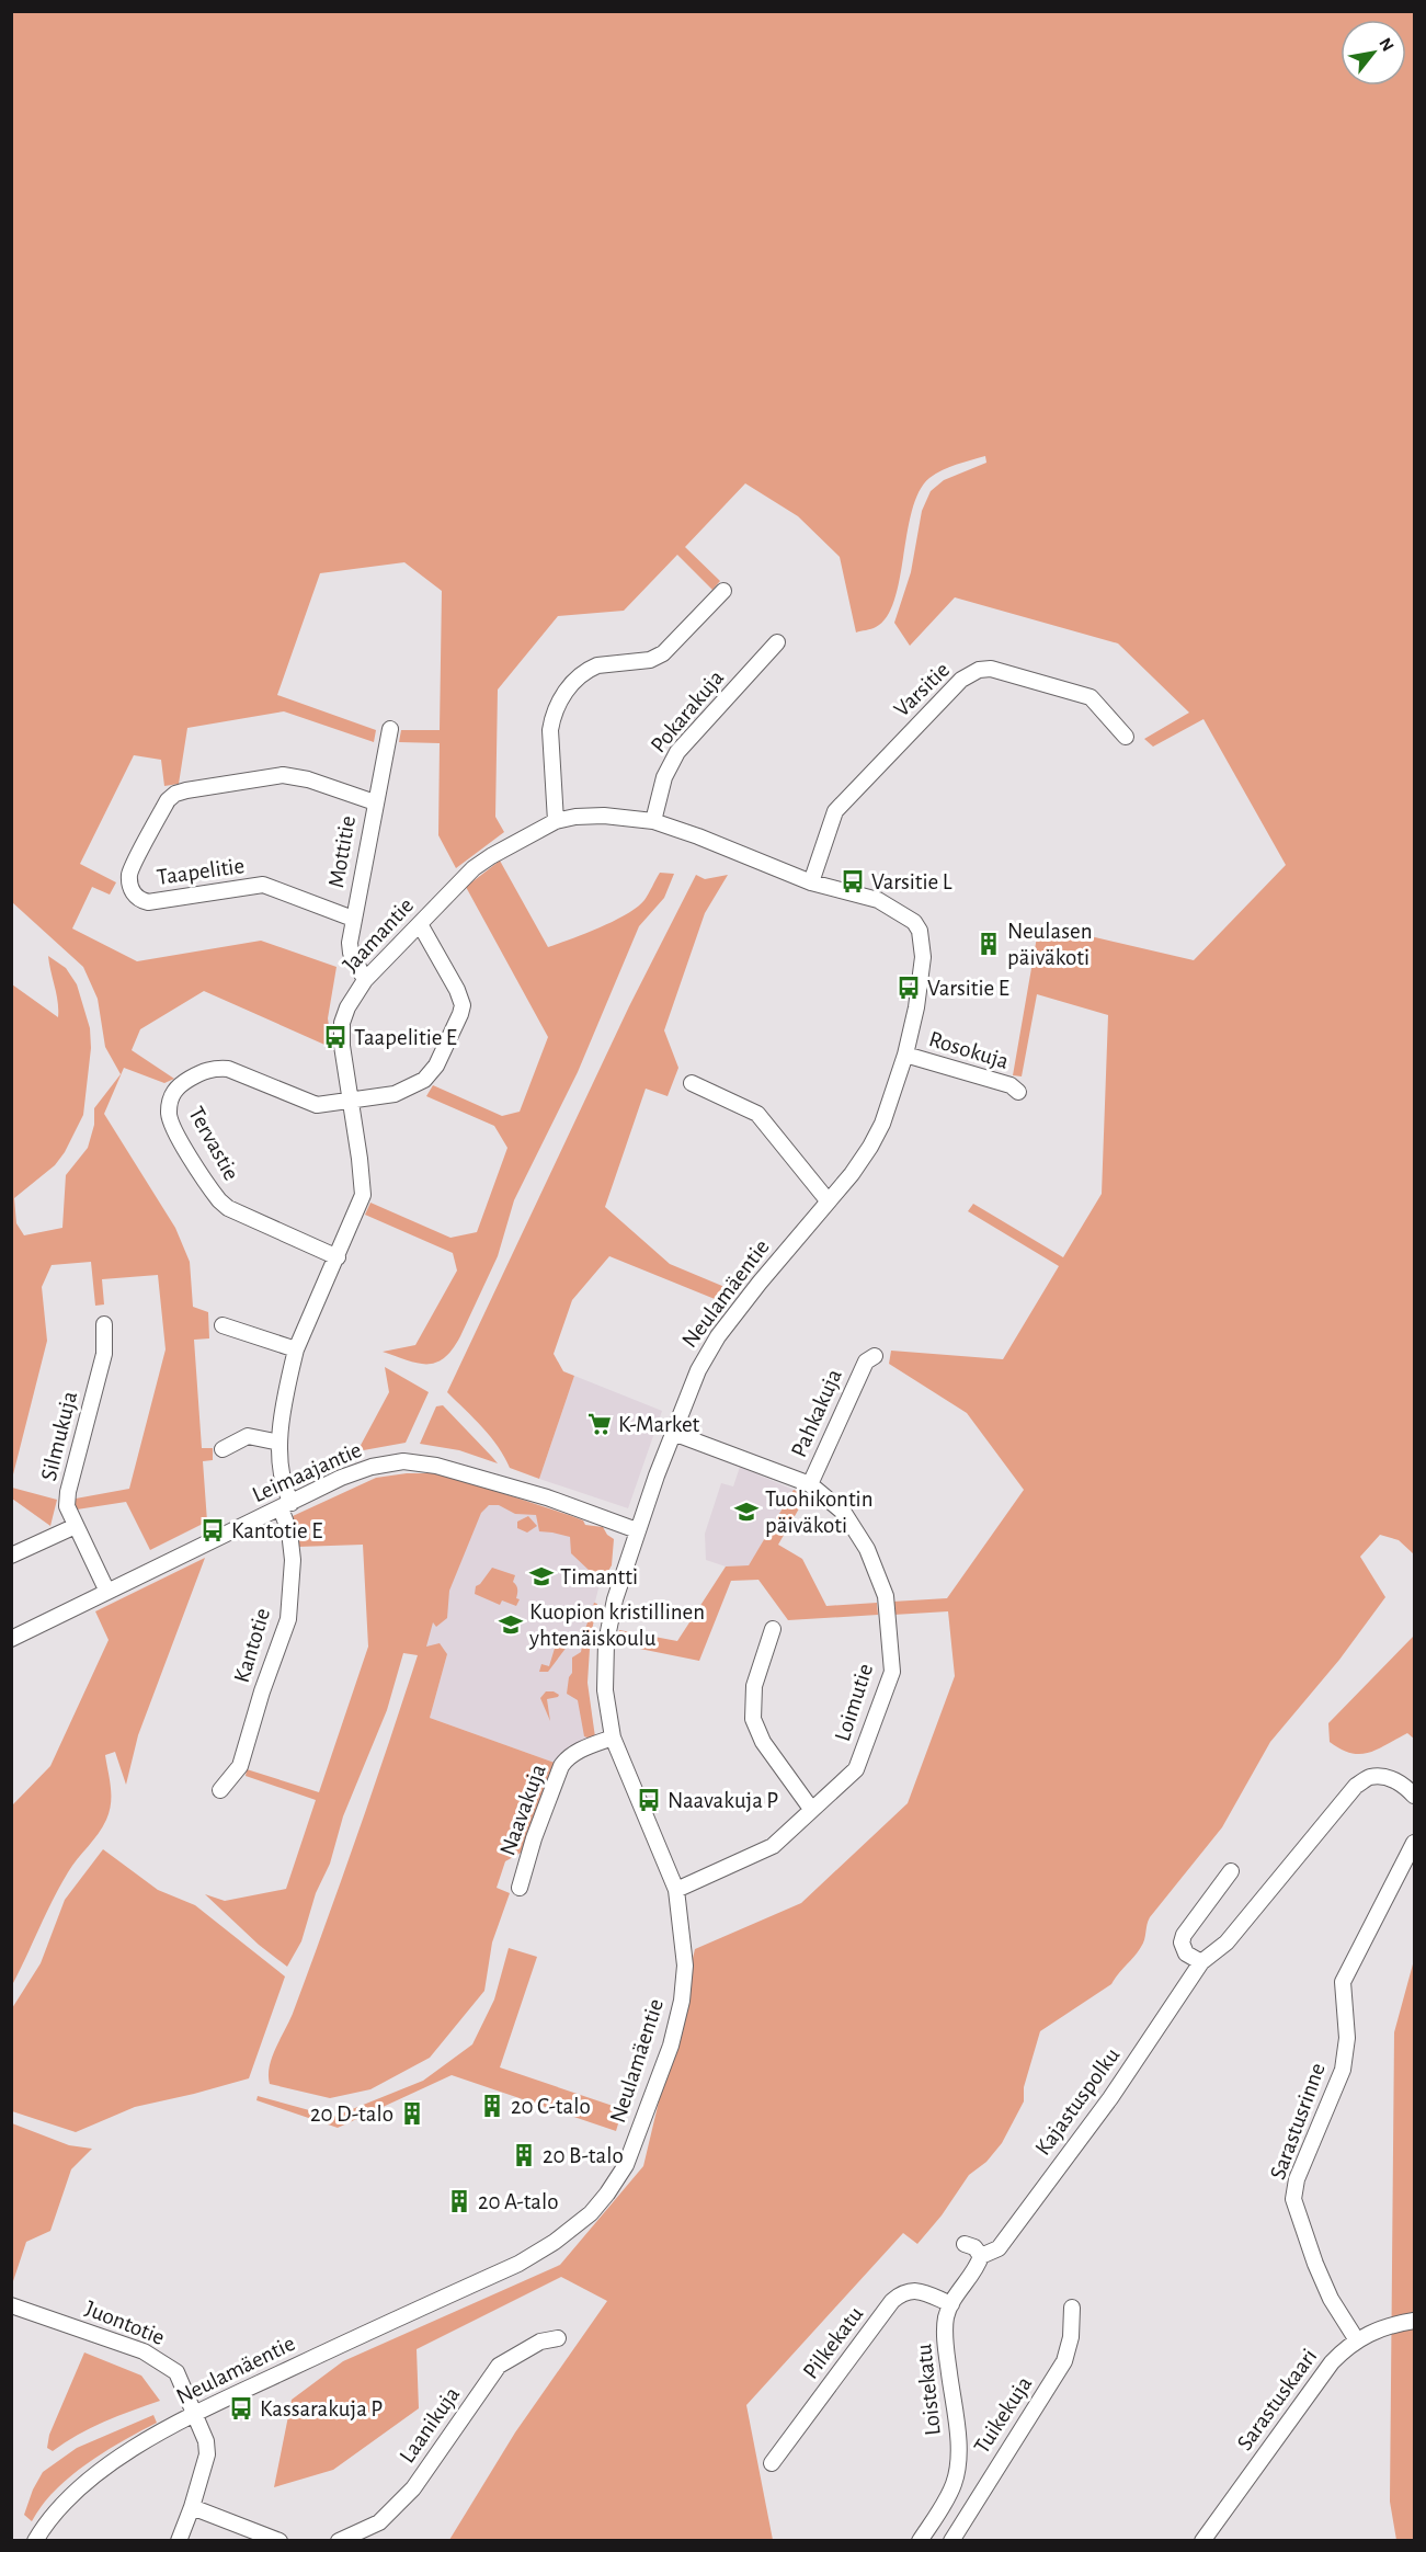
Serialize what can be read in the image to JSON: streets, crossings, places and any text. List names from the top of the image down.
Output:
{
  "streets": {
    "street": [
      "Varsitie",
      "Pokarakuja",
      "Mottitie",
      "Taapelitie",
      "Jaamantie",
      "Rosokuja",
      "Tervastie",
      "Neulamäentie",
      "Pahkakuja",
      "Silmukuja",
      "Leimaajantie",
      "Kantotie",
      "Loimutie",
      "Naavakuja",
      "Kajastuspolku",
      "Sarastusrinne",
      "Juontotie",
      "Pilkekatu",
      "Loistekatu",
      "Sarastuskaari",
      "Tuikekuja",
      "Laanikuja"
    ]
  },
  "crossings": [
    ["Varsitie", "Jaamantie"],
    ["Pokarakuja", "Jaamantie"],
    ["Mottitie", "Taapelitie"],
    ["Mottitie", "Jaamantie"],
    ["Jaamantie", "Tervastie"],
    ["Jaamantie", "Neulamäentie"],
    ["Jaamantie", "Leimaajantie"],
    ["Jaamantie", "Kantotie"],
    ["Rosokuja", "Neulamäentie"],
    ["Neulamäentie", "Leimaajantie"],
    ["Neulamäentie", "Loimutie"],
    ["Neulamäentie", "Naavakuja"],
    ["Neulamäentie", "Juontotie"],
    ["Pahkakuja", "Loimutie"],
    ["Silmukuja", "Leimaajantie"],
    ["Leimaajantie", "Kantotie"],
    ["Kajastuspolku", "Loistekatu"],
    ["Sarastusrinne", "Sarastuskaari"],
    ["Pilkekatu", "Loistekatu"]
  ],
  "places": {
    "bus stop": [
      "Varsitie L",
      "Varsitie E",
      "Taapelitie E",
      "Kantotie E",
      "Naavakuja P",
      "Kassarakuja P"
    ],
    "building": [
      "Neulasen päiväkoti",
      "20 C-talo",
      "20 D-talo",
      "20 B-talo",
      "20 A-talo"
    ],
    "supermarket": ["K-Market"],
    "school or university": ["Tuohikontin päiväkoti", "Timantti", "Kuopion kristillinen yhtenäiskoulu"]
  },
  "north": "top right"
}
